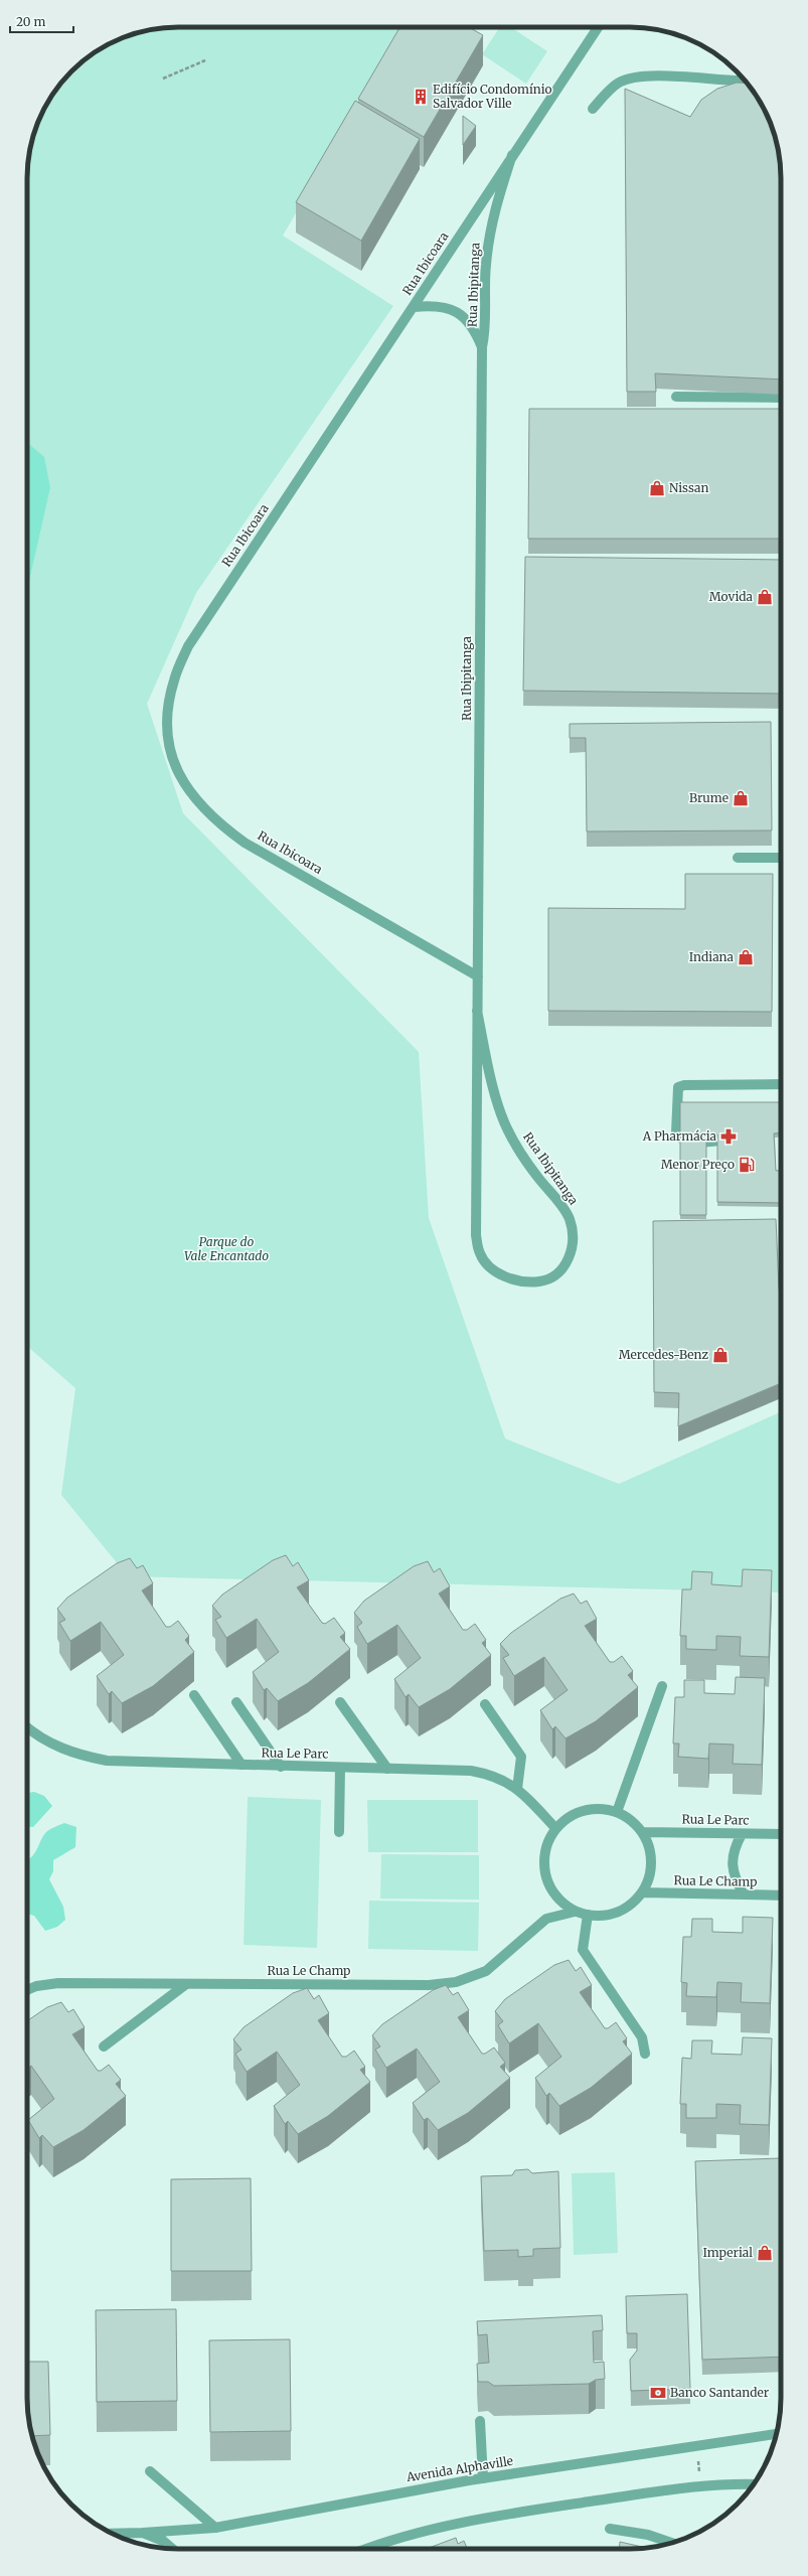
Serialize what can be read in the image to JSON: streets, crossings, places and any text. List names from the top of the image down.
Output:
{
  "streets": {
    "street": [
      "Rua Ibicoara",
      "Rua Ibipitanga",
      "Rua Le Parc",
      "Rua Le Champ",
      "Avenida Alphaville"
    ]
  },
  "crossings": [
    ["Rua Ibicoara", "Rua Ibipitanga"],
    ["Rua Le Parc", "Rua Le Champ"]
  ],
  "parks": ["Parque do Vale Encantado"],
  "places": {
    "building": ["Edifício Condomínio Salvador Ville"],
    "shop": [
      "Nissan",
      "Movida",
      "Brume",
      "Indiana",
      "Mercedes-Benz",
      "Imperial"
    ],
    "pharmacy": ["A Pharmácia"],
    "fuel station": ["Menor Preço"],
    "bank": ["Banco Santander"]
  },
  "scale_bar": "20 m"
}
